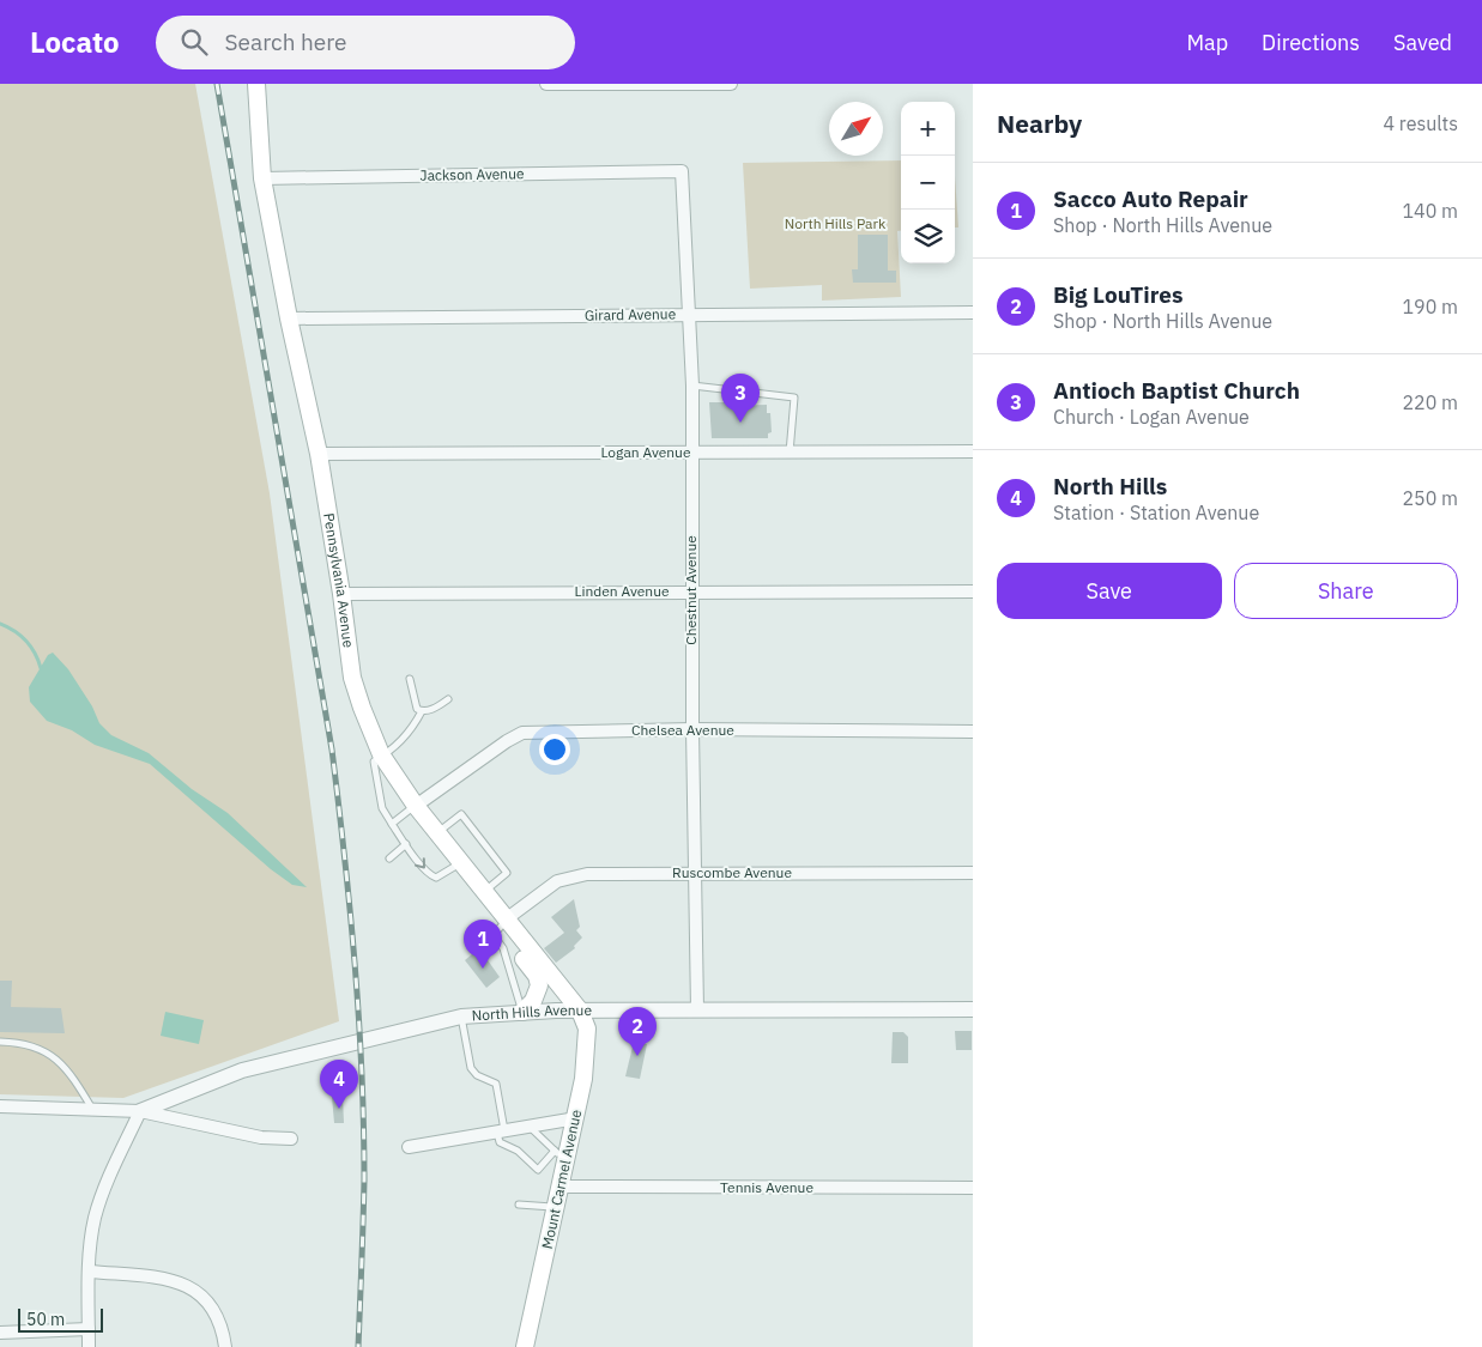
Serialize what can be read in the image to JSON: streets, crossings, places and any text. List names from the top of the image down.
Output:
{
  "streets": {
    "main road": ["Pennsylvania Avenue", "Mount Carmel Avenue"],
    "street": [
      "Jackson Avenue",
      "Girard Avenue",
      "Logan Avenue",
      "Chestnut Avenue",
      "Linden Avenue",
      "Chelsea Avenue",
      "Ruscombe Avenue",
      "North Hills Avenue",
      "Tennis Avenue"
    ]
  },
  "crossings": [
    ["Jackson Avenue", "Pennsylvania Avenue"],
    ["Jackson Avenue", "Chestnut Avenue"],
    ["Girard Avenue", "Pennsylvania Avenue"],
    ["Girard Avenue", "Chestnut Avenue"],
    ["Logan Avenue", "Pennsylvania Avenue"],
    ["Logan Avenue", "Chestnut Avenue"],
    ["Pennsylvania Avenue", "Linden Avenue"],
    ["Pennsylvania Avenue", "Chelsea Avenue"],
    ["Pennsylvania Avenue", "Ruscombe Avenue"],
    ["Pennsylvania Avenue", "North Hills Avenue"],
    ["Pennsylvania Avenue", "Mount Carmel Avenue"],
    ["Chestnut Avenue", "Linden Avenue"],
    ["Chestnut Avenue", "Chelsea Avenue"],
    ["Chestnut Avenue", "Ruscombe Avenue"],
    ["Chestnut Avenue", "North Hills Avenue"],
    ["North Hills Avenue", "Mount Carmel Avenue"],
    ["Mount Carmel Avenue", "Tennis Avenue"]
  ],
  "parks": ["North Hills Park"],
  "scale_bar": "50 m",
  "north": "top right",
  "page": {
    "header": "Locato",
    "search": "Search here",
    "nav": ["Map", "Directions", "Saved"],
    "heading": ["Nearby", "4 results"],
    "map_buttons": ["+", "−"],
    "list": [
      {
        "mark": "1",
        "name": "Sacco Auto Repair",
        "note": "Shop · North Hills Avenue",
        "value": "140 m"
      },
      {
        "mark": "2",
        "name": "Big LouTires",
        "note": "Shop · North Hills Avenue",
        "value": "190 m"
      },
      {
        "mark": "3",
        "name": "Antioch Baptist Church",
        "note": "Church · Logan Avenue",
        "value": "220 m"
      },
      {
        "mark": "4",
        "name": "North Hills",
        "note": "Station · Station Avenue",
        "value": "250 m"
      }
    ],
    "pins": [
      "3",
      "1",
      "2",
      "4"
    ],
    "buttons": ["Save", "Share"],
    "scale": "50 m"
  }
}
